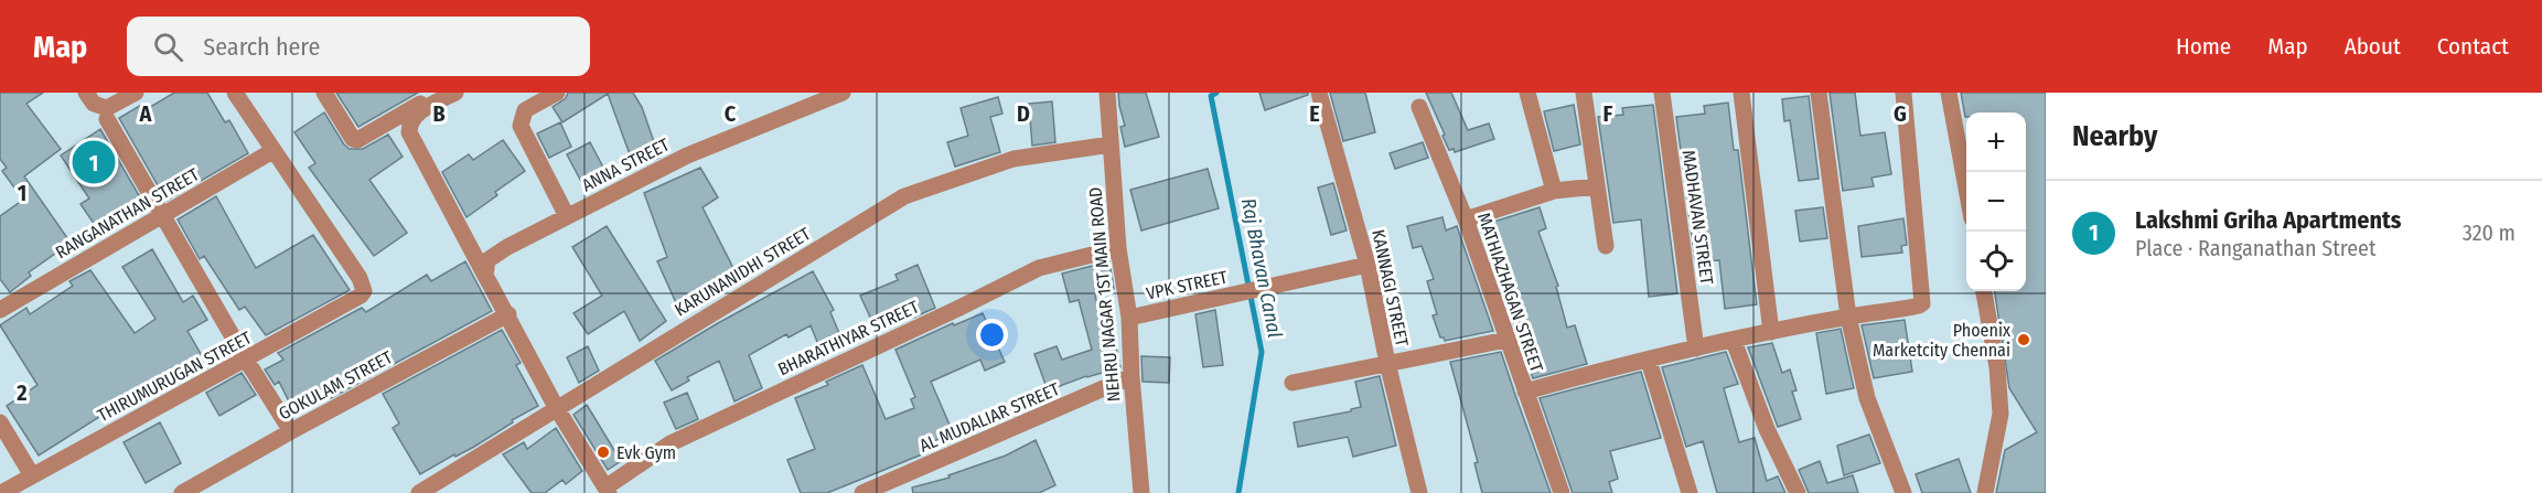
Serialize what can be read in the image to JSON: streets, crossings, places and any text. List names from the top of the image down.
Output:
{
  "streets": {
    "street": [
      "ANNA STREET",
      "RANGANATHAN STREET",
      "MADHAVAN STREET",
      "KARUNANIDHI STREET",
      "VPK STREET",
      "KANNAGI STREET",
      "MATHIAZHAGAN STREET",
      "NEHRU NAGAR 1ST MAIN ROAD",
      "BHARATHIYAR STREET",
      "THIRUMURUGAN STREET",
      "GOKULAM STREET",
      "AL MUDALIAR STREET"
    ]
  },
  "crossings": [
    ["RANGANATHAN STREET", "THIRUMURUGAN STREET"],
    ["KARUNANIDHI STREET", "NEHRU NAGAR 1ST MAIN ROAD"],
    ["VPK STREET", "KANNAGI STREET"],
    ["VPK STREET", "NEHRU NAGAR 1ST MAIN ROAD"],
    ["NEHRU NAGAR 1ST MAIN ROAD", "BHARATHIYAR STREET"],
    ["NEHRU NAGAR 1ST MAIN ROAD", "AL MUDALIAR STREET"]
  ],
  "water": ["Raj Bhavan Canal"],
  "places": ["Phoenix Marketcity Chennai", "Evk Gym"],
  "page": {
    "header": "Map",
    "search": "Search here",
    "nav": [
      "Home",
      "Map",
      "About",
      "Contact"
    ],
    "heading": "Nearby",
    "map_buttons": ["+", "−"],
    "pins": "1",
    "list": [
      {
        "mark": "1",
        "name": "Lakshmi Griha Apartments",
        "note": "Place · Ranganathan Street",
        "value": "320 m"
      }
    ]
  },
  "grid": {
    "columns": [
      "A",
      "B",
      "C",
      "D",
      "E",
      "F",
      "G"
    ],
    "rows": ["1", "2"]
  }
}
